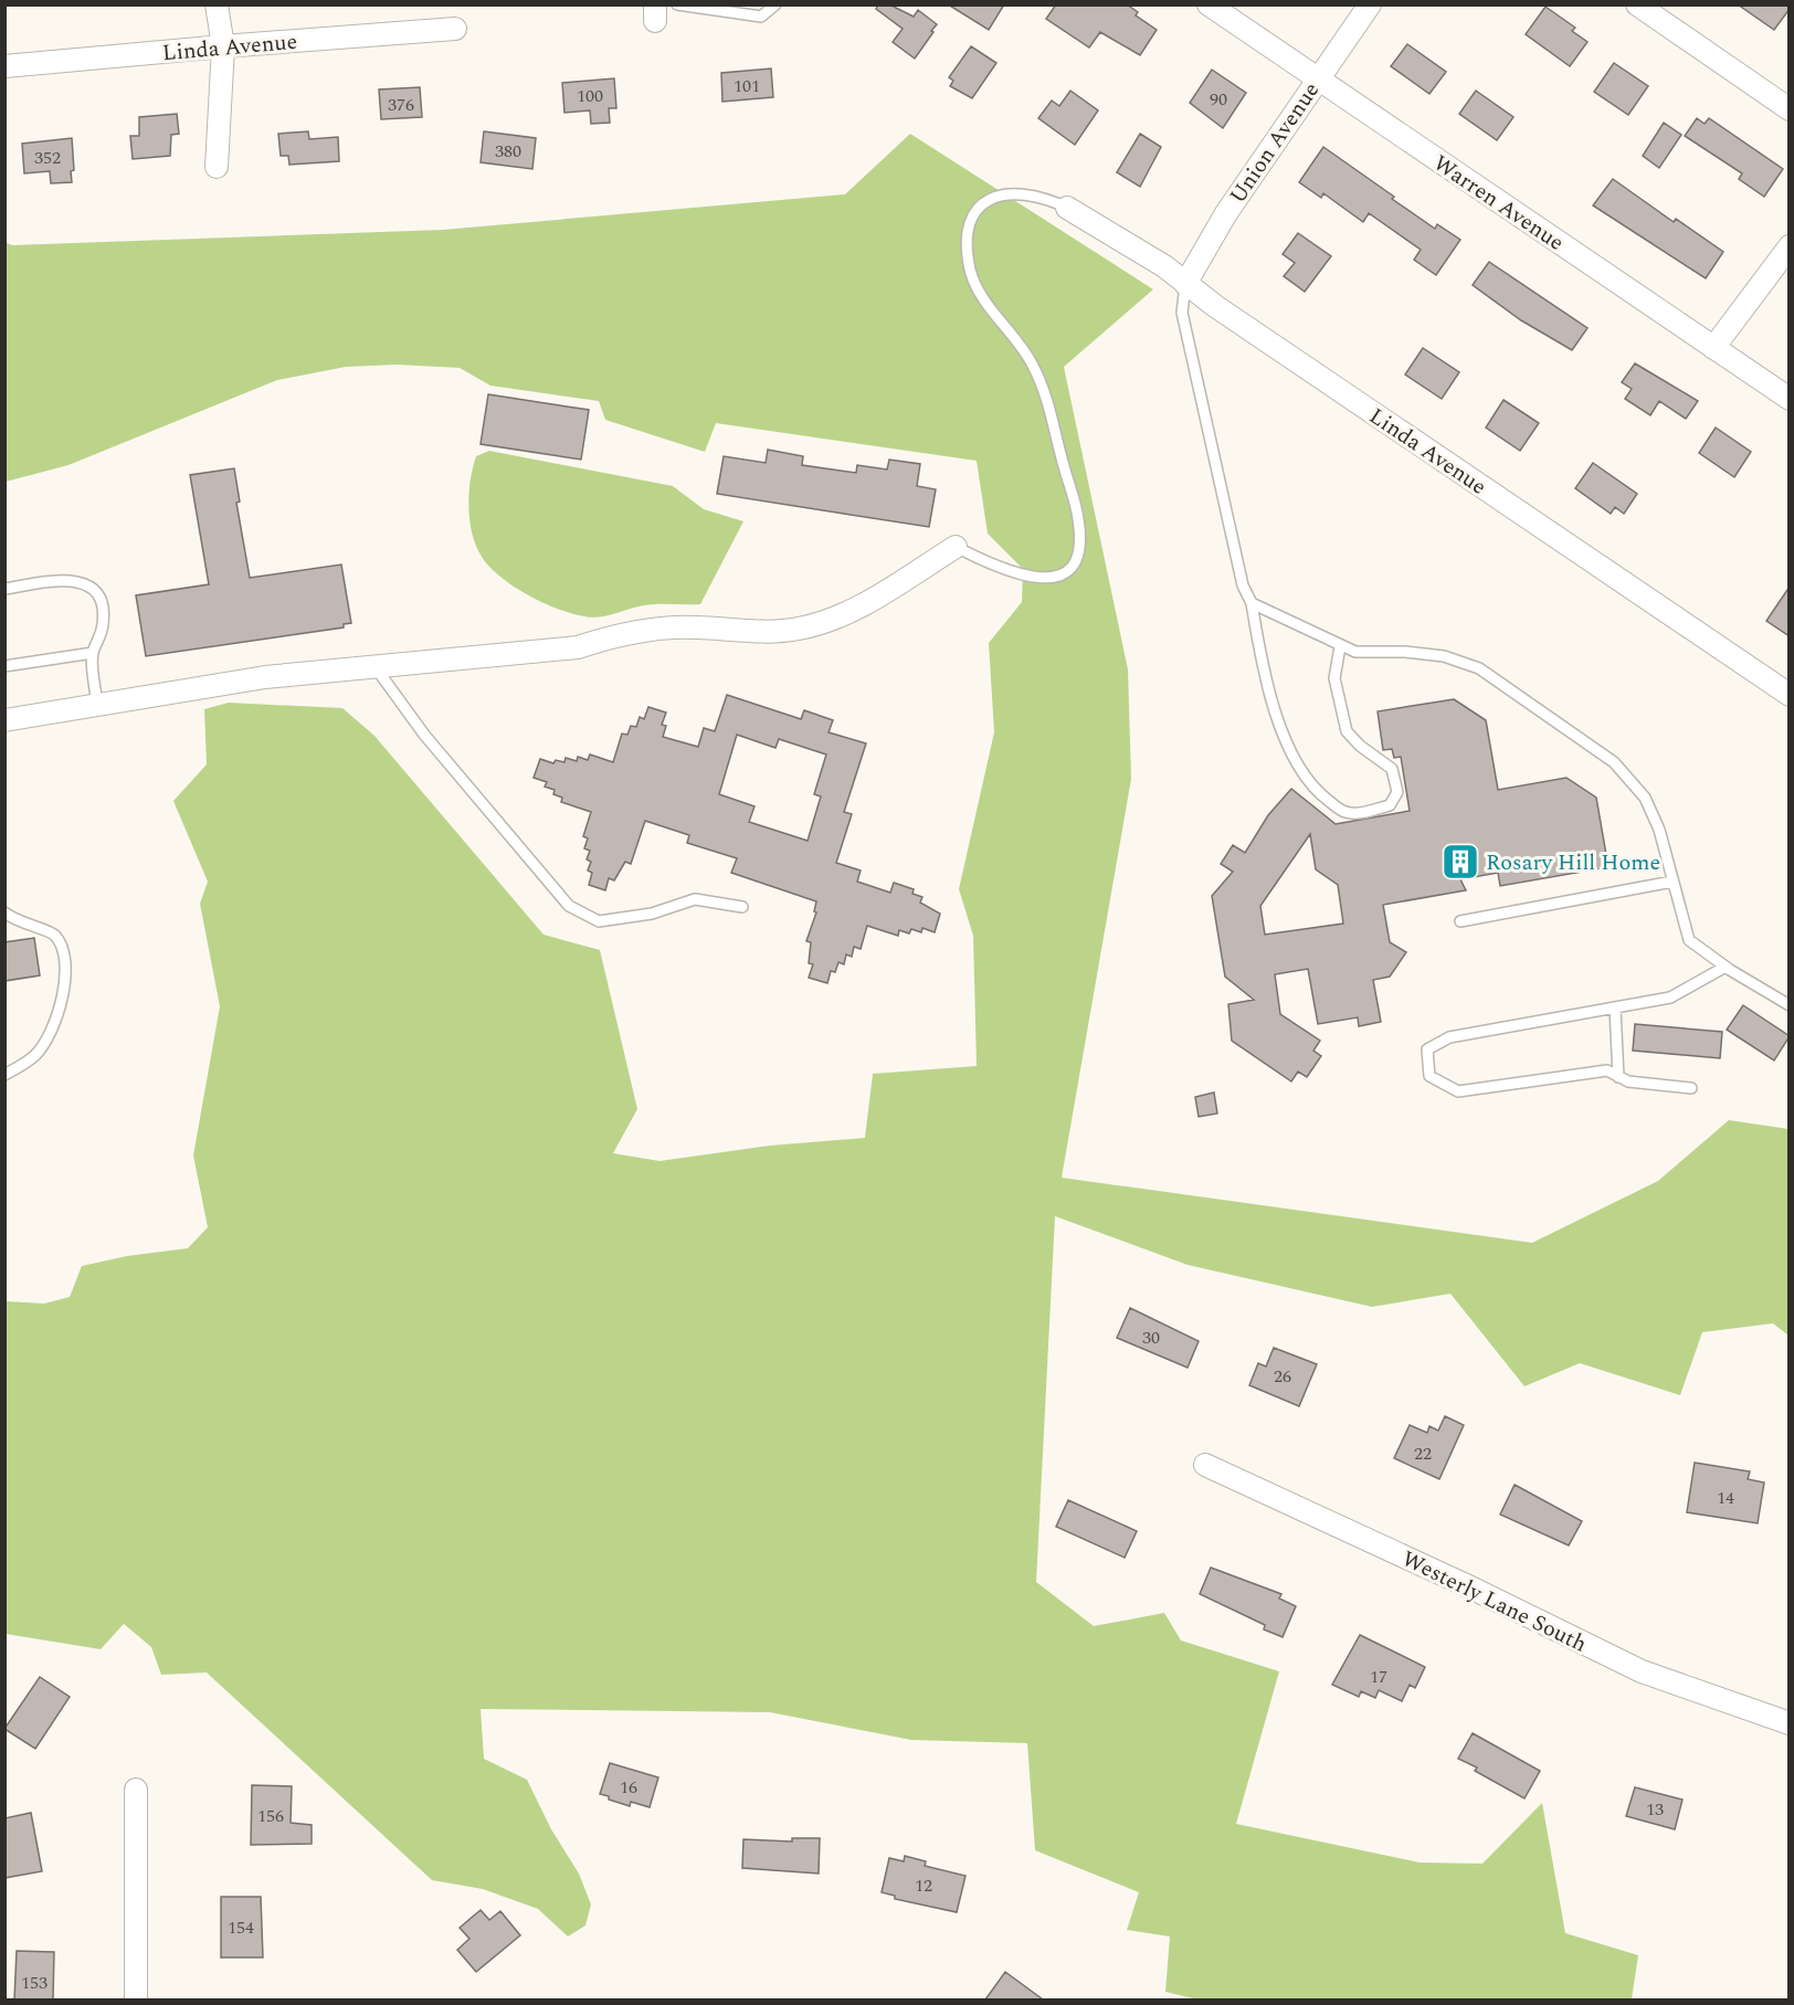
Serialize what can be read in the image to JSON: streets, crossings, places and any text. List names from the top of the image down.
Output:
{
  "streets": {
    "street": [
      "Linda Avenue",
      "Union Avenue",
      "Warren Avenue",
      "Westerly Lane South"
    ]
  },
  "crossings": [
    ["Linda Avenue", "Union Avenue"],
    ["Union Avenue", "Warren Avenue"]
  ],
  "places": {
    "building": ["Rosary Hill Home"]
  },
  "house_numbers": [
    "101",
    "100",
    "90",
    "376",
    "380",
    "352",
    "30",
    "26",
    "22",
    "14",
    "17",
    "16",
    "13",
    "156",
    "12",
    "154",
    "153"
  ]
}
